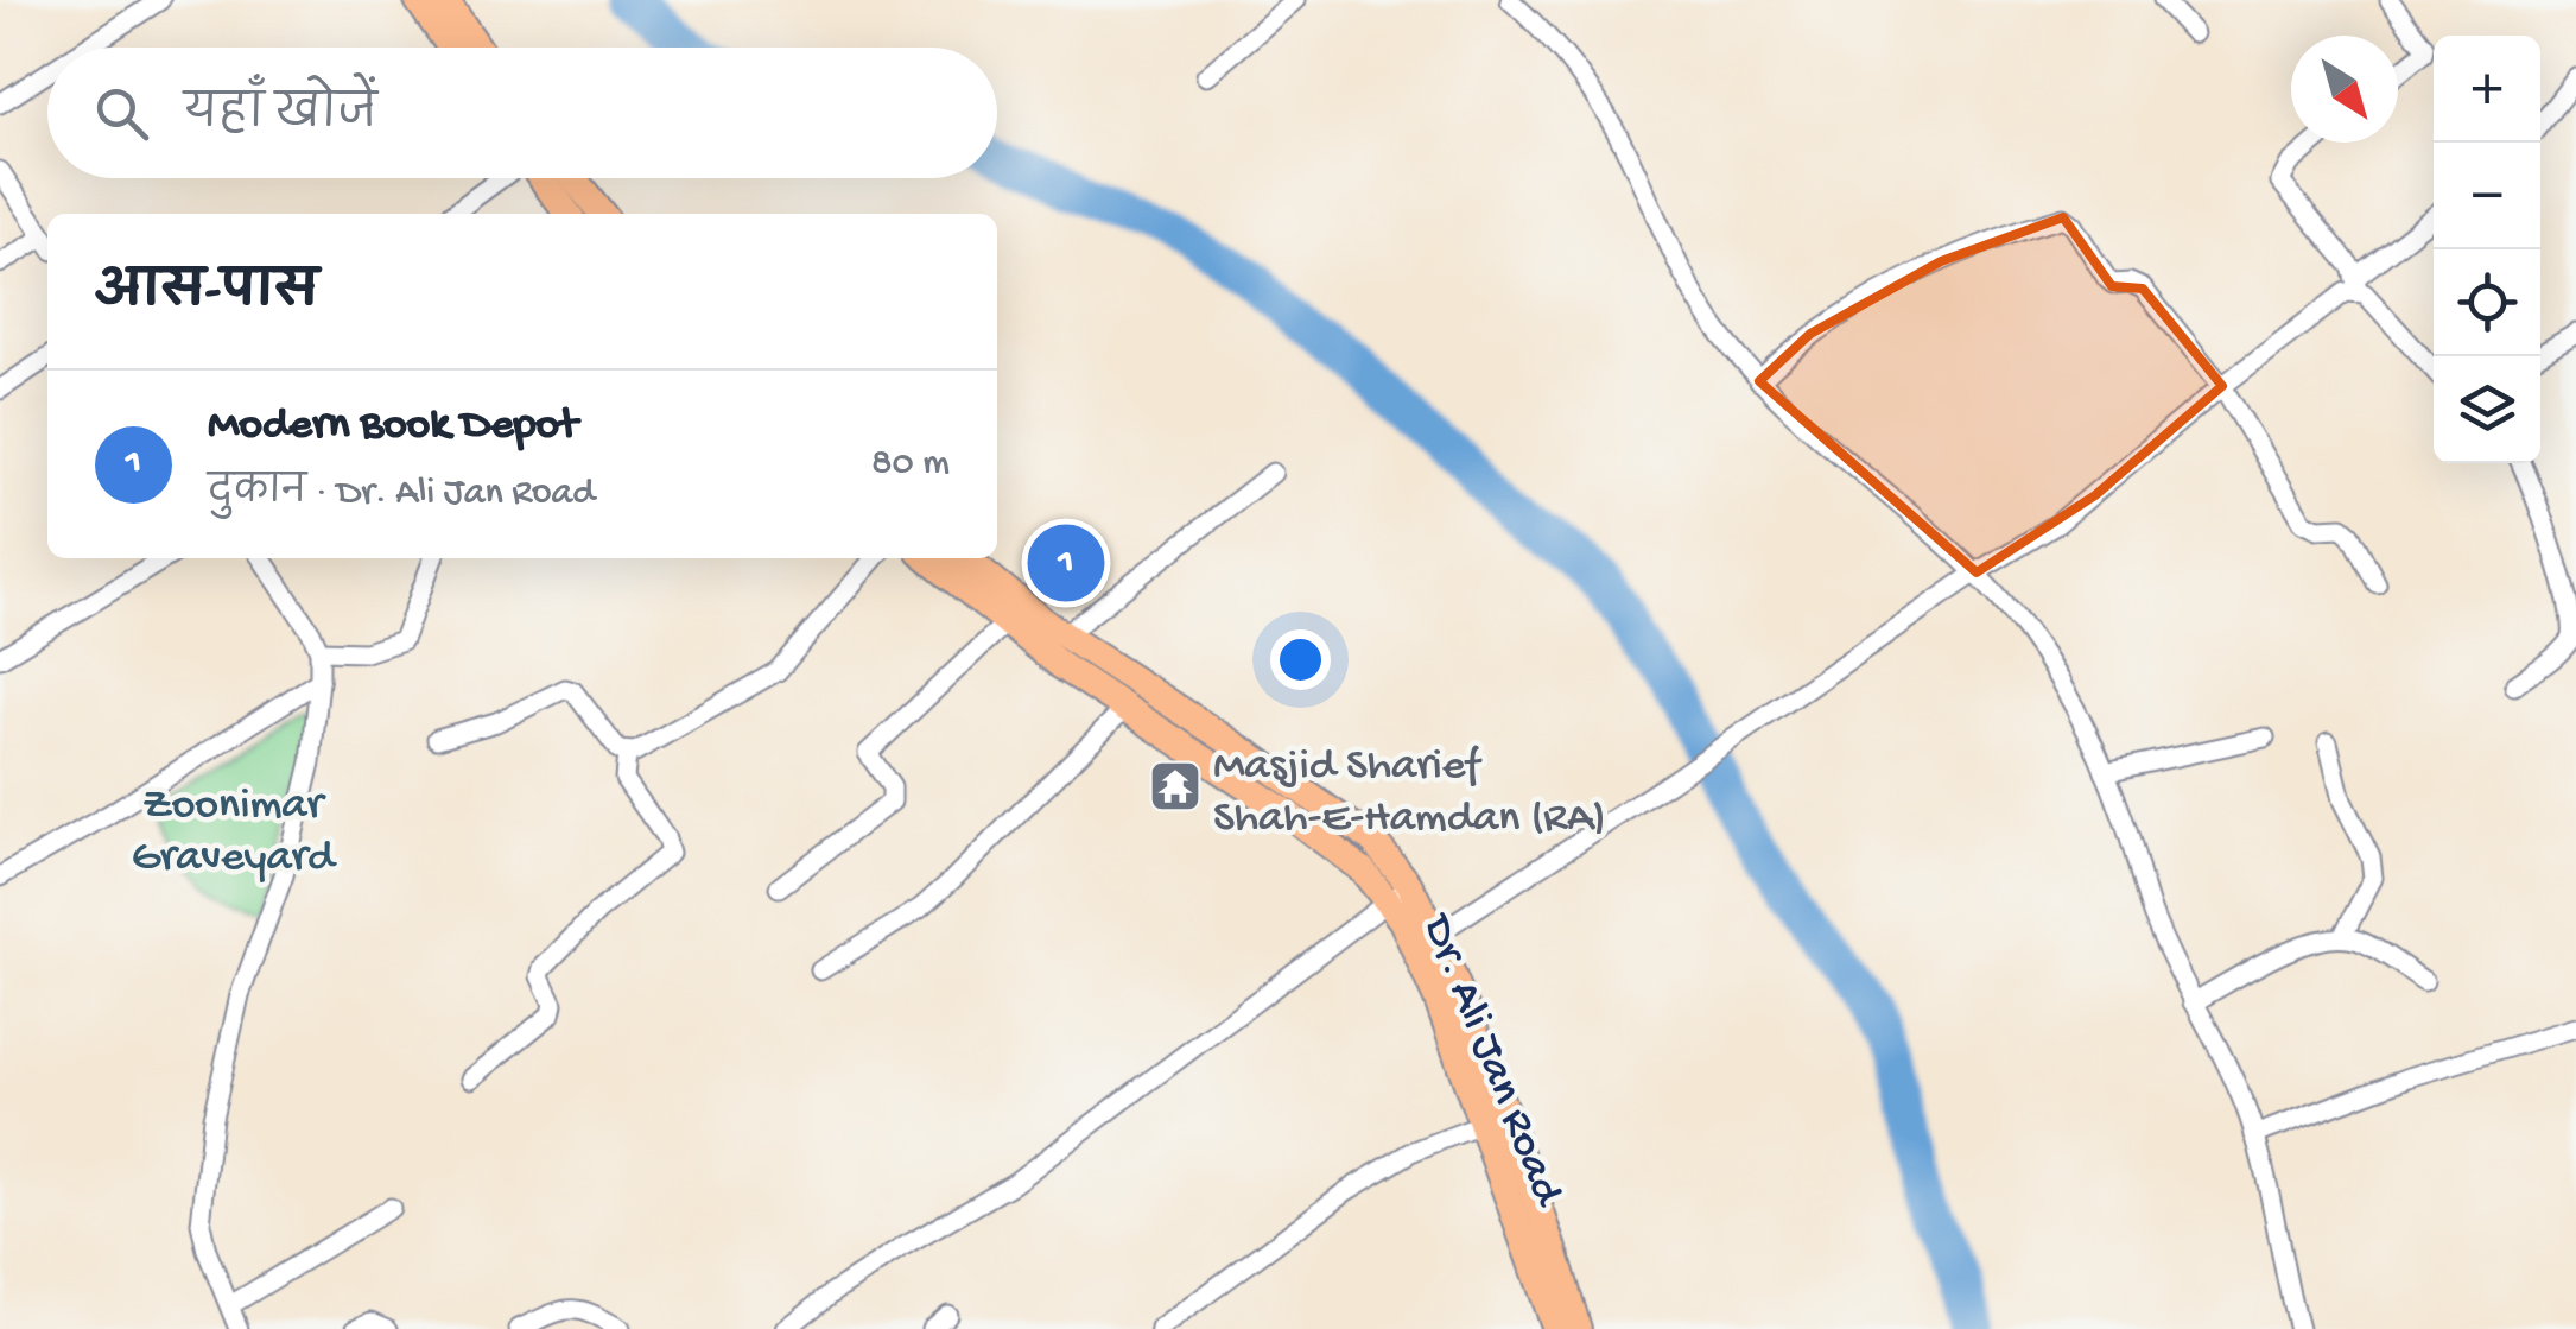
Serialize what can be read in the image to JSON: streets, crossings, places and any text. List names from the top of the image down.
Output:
{
  "streets": {
    "main road": ["Dr. Ali Jan Road"]
  },
  "parks": ["Zoonimar Graveyard"],
  "places": {
    "temple": ["Masjid Sharief Shah-E-Hamdan (RA)"]
  },
  "north": "bottom right",
  "page": {
    "map_buttons": ["+", "−"],
    "search": "यहाँ खोजें",
    "heading": "आस-पास",
    "list": [
      {
        "mark": "1",
        "name": "Modern Book Depot",
        "note": "दुकान · Dr. Ali Jan Road",
        "value": "80 m"
      }
    ],
    "pins": "1"
  }
}
